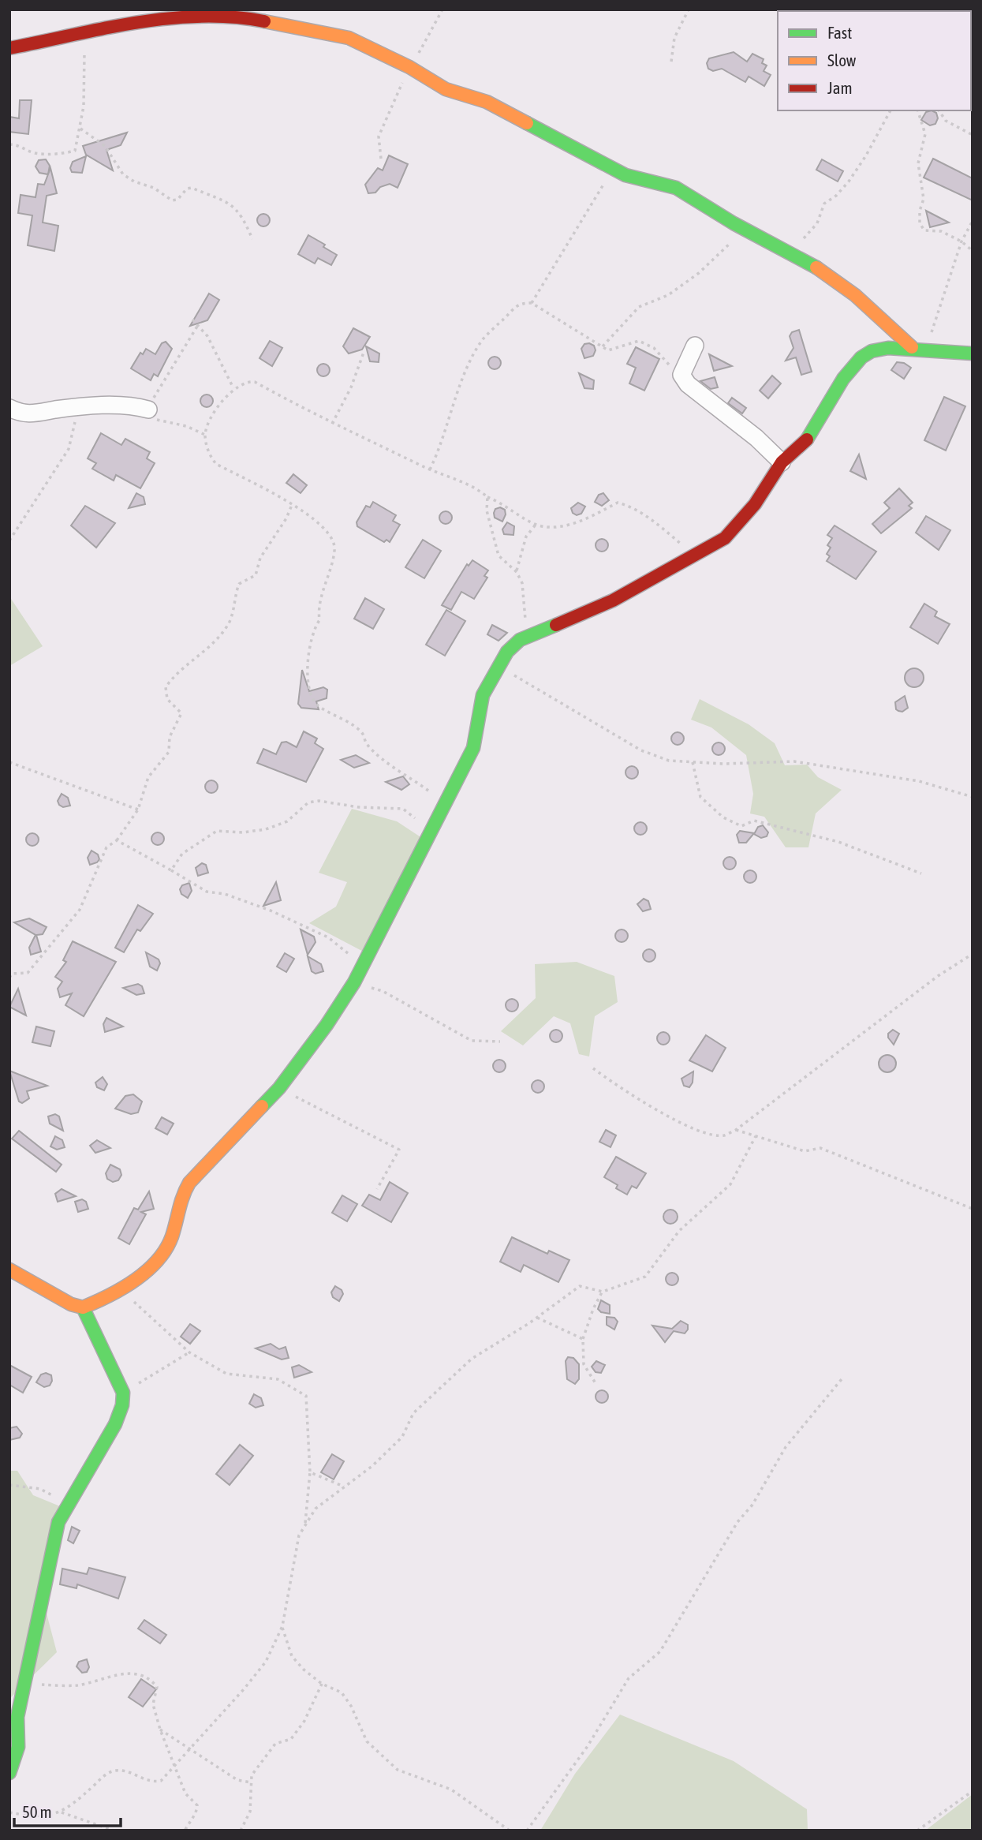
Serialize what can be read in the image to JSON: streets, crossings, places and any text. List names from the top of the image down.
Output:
{
  "legend": ["Fast", "Slow", "Jam"],
  "scale_bar": "50 m"
}
